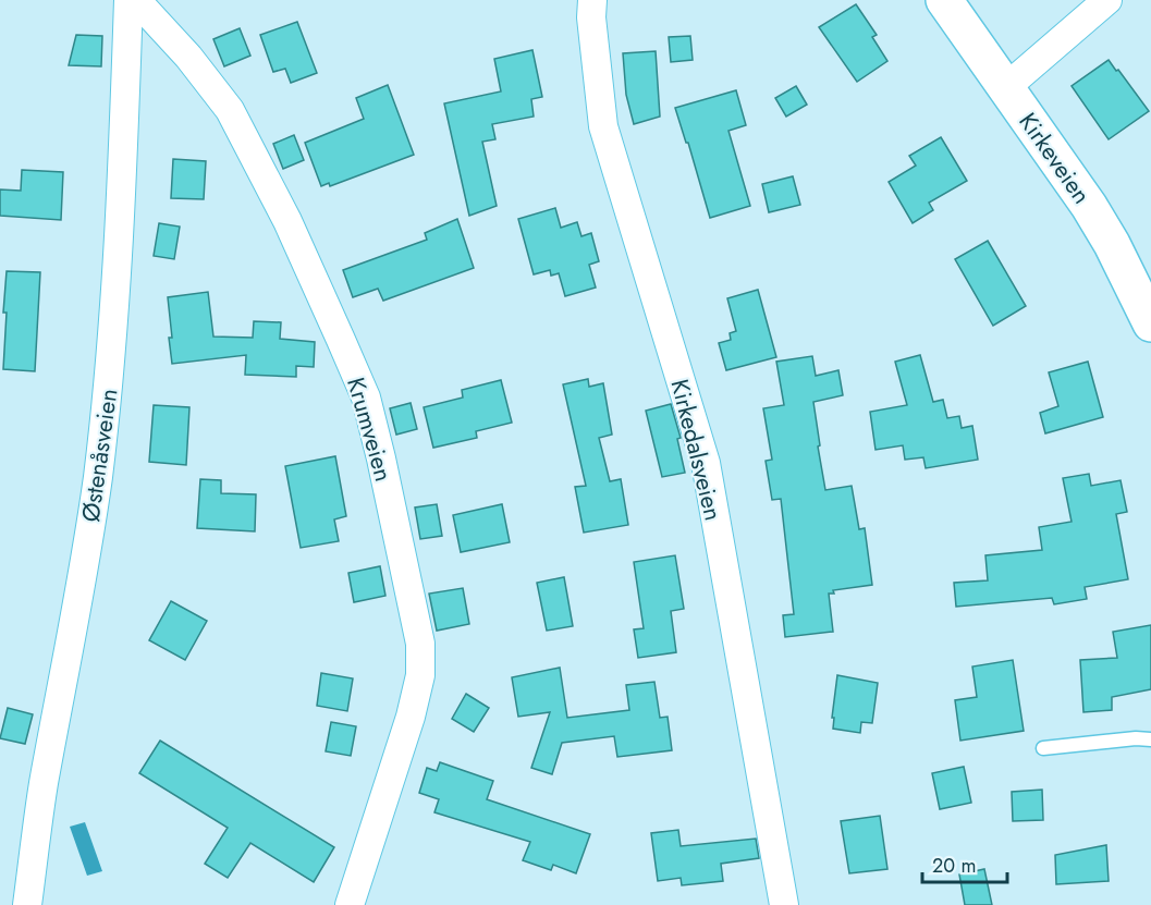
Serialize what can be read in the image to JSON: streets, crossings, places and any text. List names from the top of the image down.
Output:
{
  "streets": {
    "main road": ["Kirkeveien"],
    "street": ["Krumveien", "Kirkedalsveien", "Østenåsveien"]
  },
  "scale_bar": "20 m"
}
